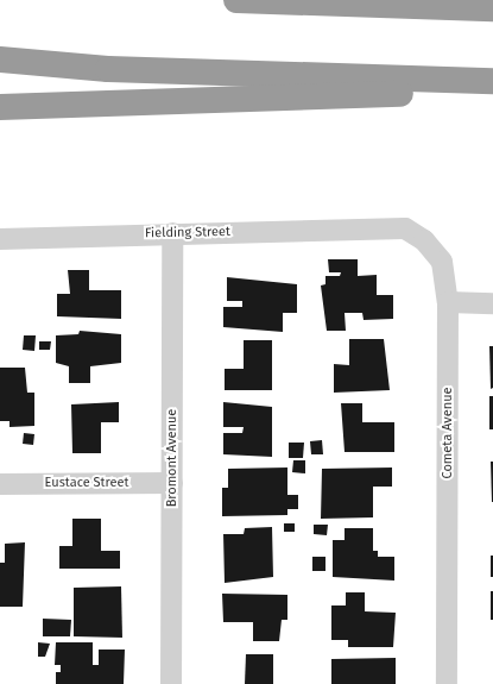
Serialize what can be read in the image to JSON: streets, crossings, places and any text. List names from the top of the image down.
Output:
{
  "streets": {
    "street": [
      "Fielding Street",
      "Cometa Avenue",
      "Bromont Avenue",
      "Eustace Street"
    ]
  },
  "crossings": [
    ["Fielding Street", "Cometa Avenue"],
    ["Fielding Street", "Bromont Avenue"],
    ["Bromont Avenue", "Eustace Street"]
  ]
}
